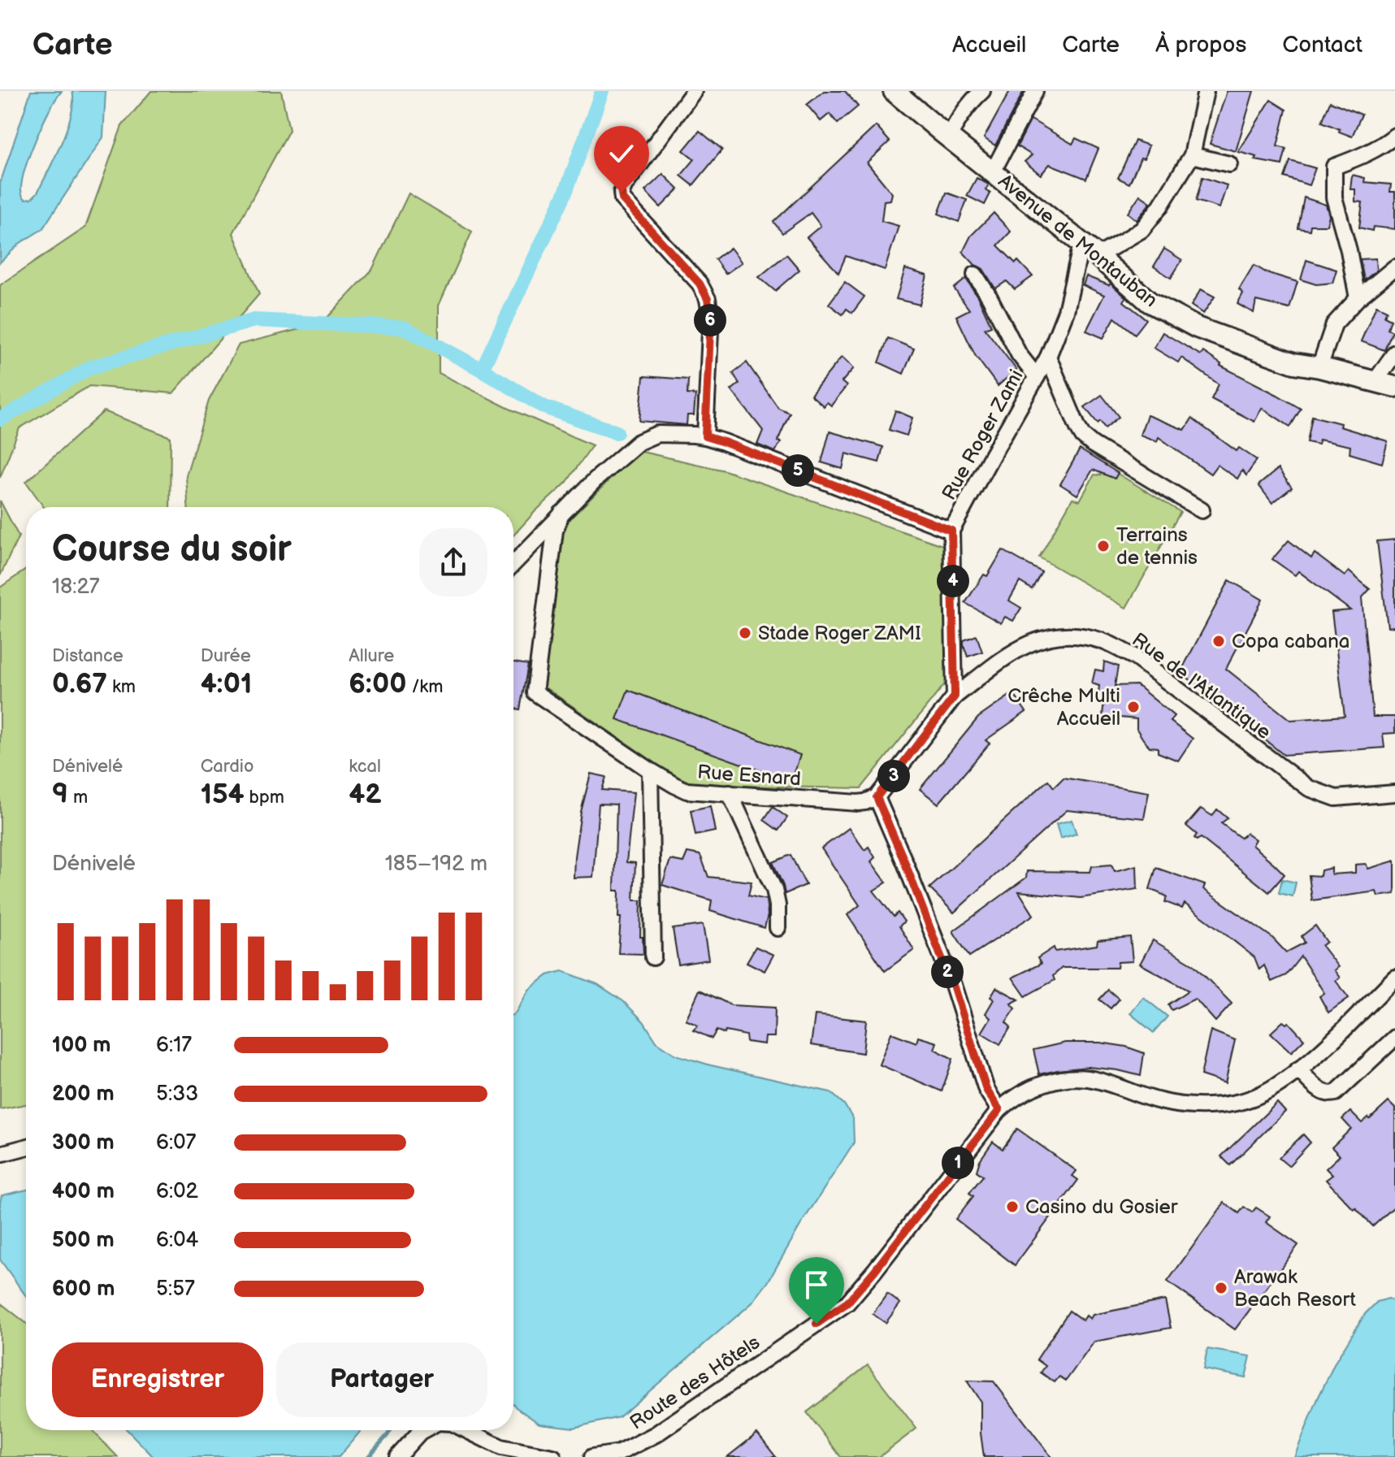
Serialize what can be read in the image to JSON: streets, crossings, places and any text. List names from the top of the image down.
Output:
{
  "streets": {
    "main road": ["Avenue de Montauban"],
    "street": [
      "Rue Roger Zami",
      "Rue de l'Atlantique",
      "Rue Esnard",
      "Route des Hôtels"
    ]
  },
  "crossings": [
    ["Avenue de Montauban", "Rue Roger Zami"],
    ["Rue Roger Zami", "Rue Esnard"]
  ],
  "places": [
    "Terrains de tennis",
    "Stade Roger ZAMI",
    "Copa cabana",
    "Crêche Multi Accueil",
    "Casino du Gosier",
    "Arawak Beach Resort"
  ],
  "page": {
    "header": "Carte",
    "nav": [
      "Accueil",
      "Carte",
      "À propos",
      "Contact"
    ],
    "pins": [
      "6",
      "5",
      "4",
      "3",
      "2",
      "1"
    ],
    "heading": ["Course du soir", "18:27"],
    "stats": [
      ["Distance", "0.67 km"],
      ["Durée", "4:01"],
      ["Allure", "6:00 /km"],
      ["Dénivelé", "9 m"],
      ["Cardio", "154 bpm"],
      ["kcal", "42"]
    ],
    "chart": ["Dénivelé", "185–192 m"],
    "list": [
      {
        "name": "100 m",
        "note": "6:17"
      },
      {
        "name": "200 m",
        "note": "5:33"
      },
      {
        "name": "300 m",
        "note": "6:07"
      },
      {
        "name": "400 m",
        "note": "6:02"
      },
      {
        "name": "500 m",
        "note": "6:04"
      },
      {
        "name": "600 m",
        "note": "5:57"
      }
    ],
    "buttons": ["Enregistrer", "Partager"]
  }
}
